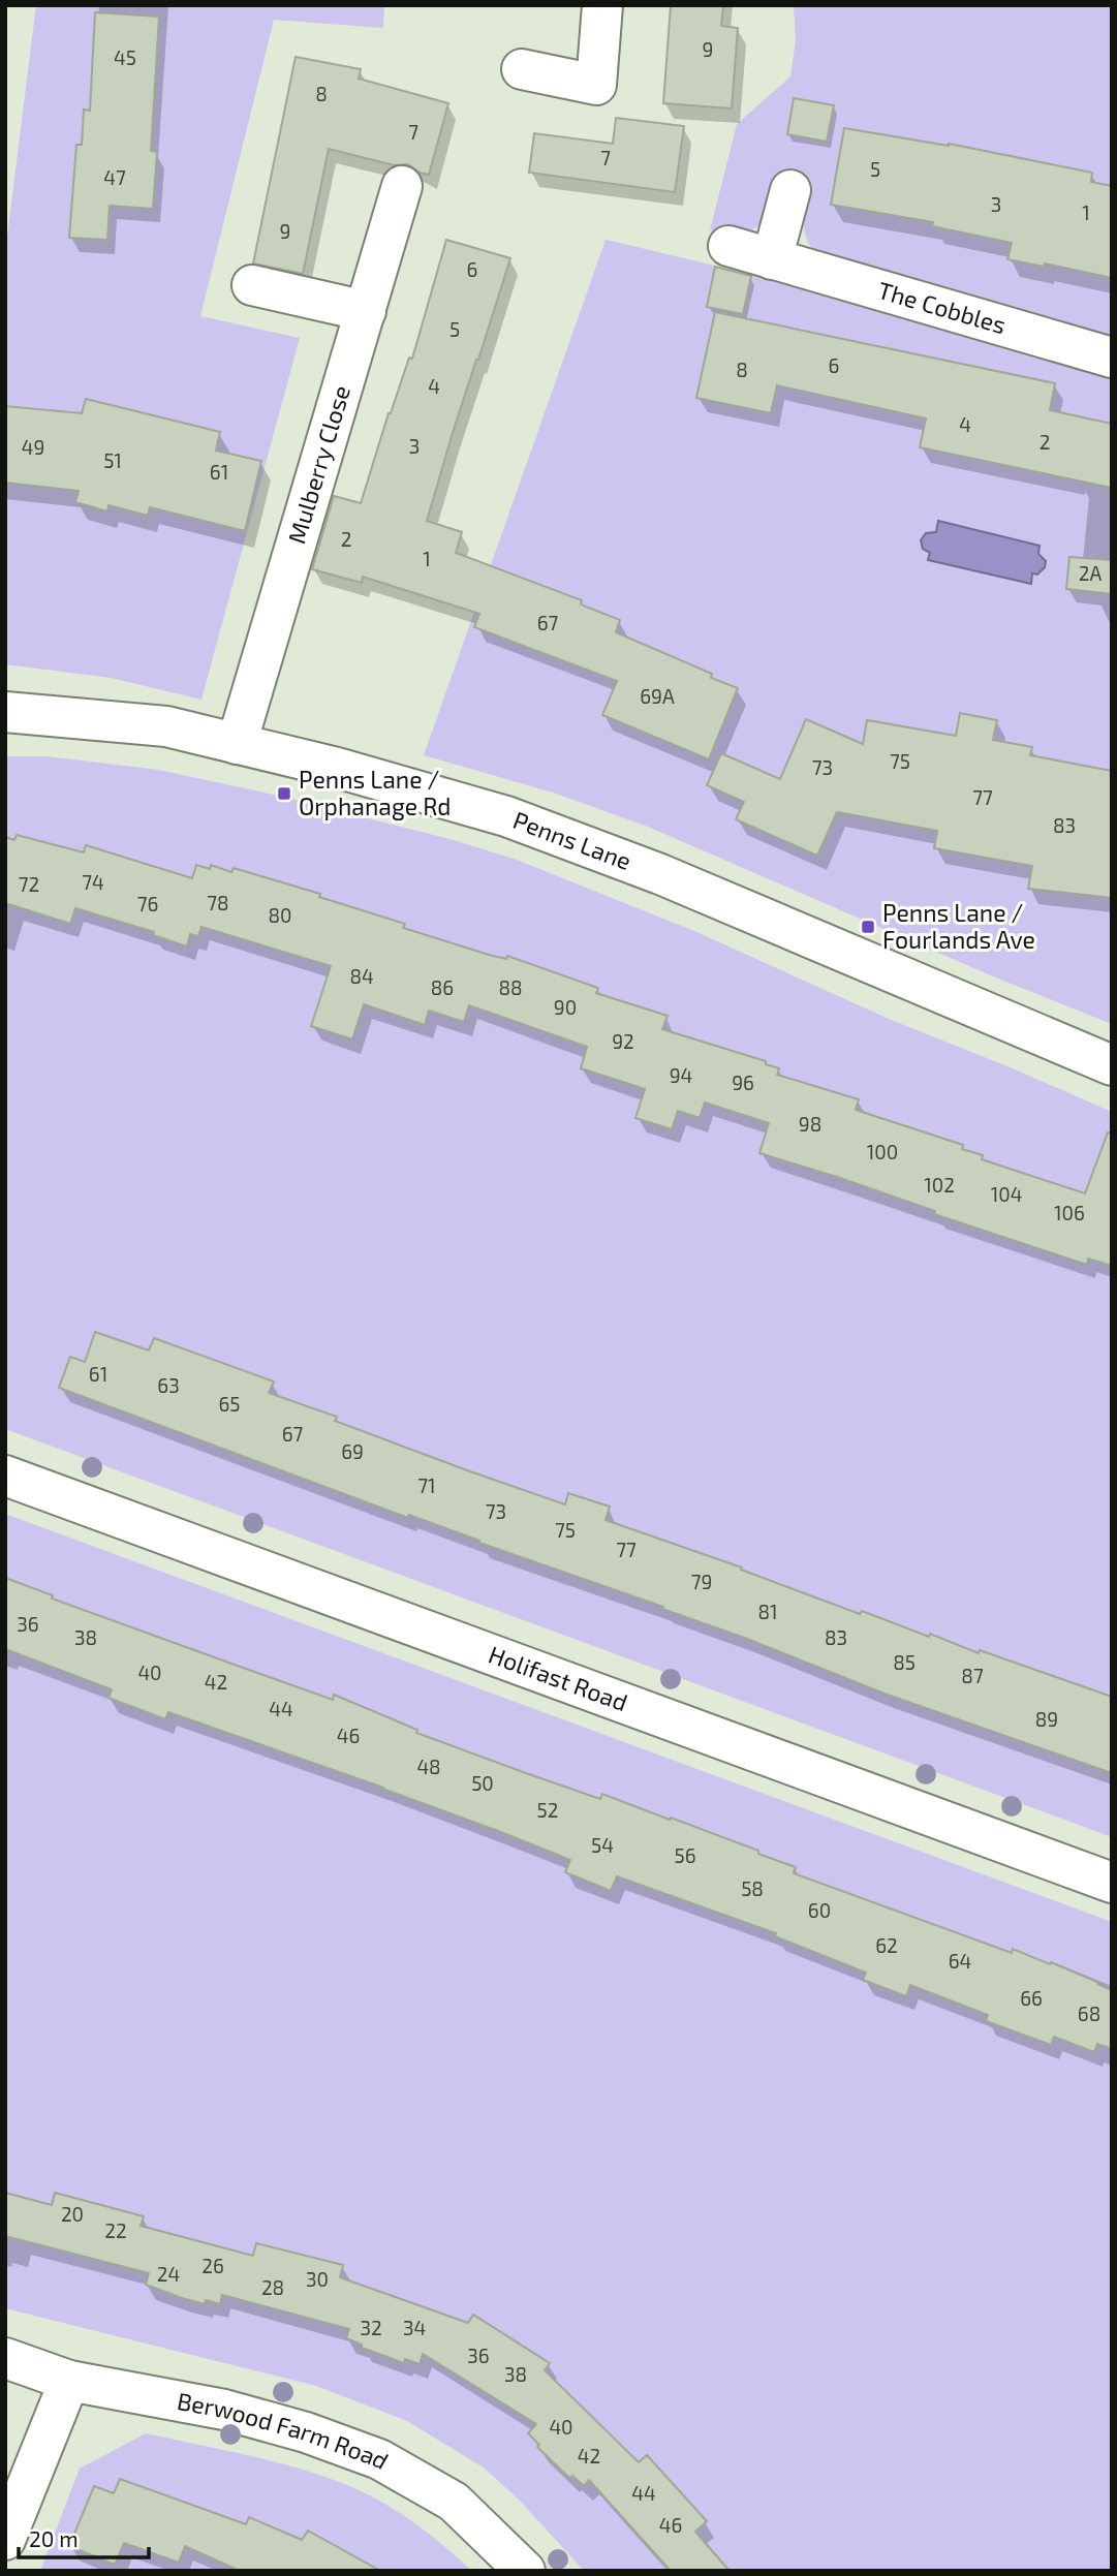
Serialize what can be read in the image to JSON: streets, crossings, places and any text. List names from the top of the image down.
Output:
{
  "streets": {
    "street": [
      "The Cobbles",
      "Mulberry Close",
      "Penns Lane",
      "Holifast Road",
      "Berwood Farm Road"
    ]
  },
  "crossings": [
    ["Mulberry Close", "Penns Lane"]
  ],
  "places": {
    "transit": ["Penns Lane / Orphanage Rd", "Penns Lane / Fourlands Ave"]
  },
  "house_numbers": [
    "9",
    "45",
    "8",
    "7",
    "7",
    "5",
    "47",
    "3",
    "1",
    "9",
    "6",
    "5",
    "6",
    "8",
    "4",
    "4",
    "2",
    "3",
    "49",
    "51",
    "61",
    "2",
    "1",
    "2A",
    "67",
    "69A",
    "75",
    "73",
    "77",
    "83",
    "74",
    "72",
    "78",
    "76",
    "80",
    "84",
    "86",
    "88",
    "90",
    "92",
    "94",
    "96",
    "98",
    "100",
    "102",
    "104",
    "106",
    "61",
    "63",
    "65",
    "67",
    "69",
    "71",
    "73",
    "75",
    "77",
    "79",
    "81",
    "36",
    "38",
    "83",
    "85",
    "40",
    "87",
    "42",
    "44",
    "89",
    "46",
    "48",
    "50",
    "52",
    "54",
    "56",
    "58",
    "60",
    "62",
    "64",
    "66",
    "68",
    "20",
    "22",
    "26",
    "24",
    "30",
    "28",
    "32",
    "34",
    "36",
    "38",
    "40",
    "42",
    "44",
    "46"
  ],
  "scale_bar": "20 m"
}
